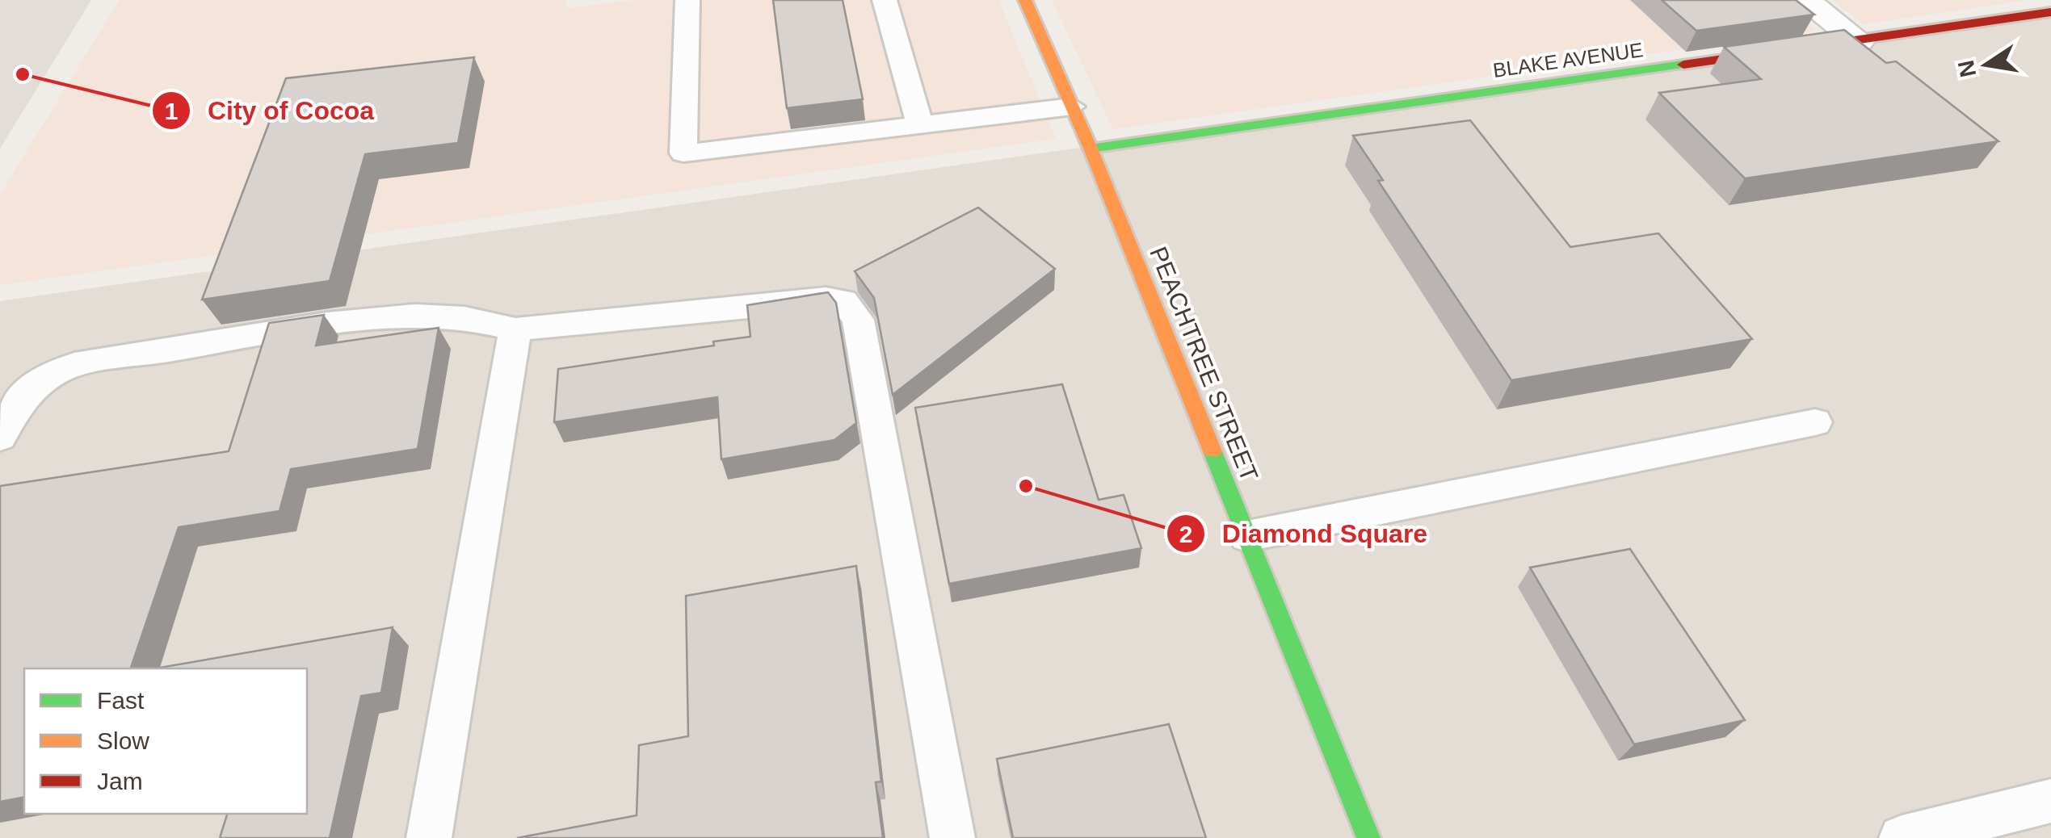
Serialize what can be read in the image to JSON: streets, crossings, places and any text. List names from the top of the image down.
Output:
{
  "streets": {
    "street": ["BLAKE AVENUE", "PEACHTREE STREET"]
  },
  "crossings": [
    ["BLAKE AVENUE", "PEACHTREE STREET"]
  ],
  "places": ["City of Cocoa", "Diamond Square"],
  "legend": ["Fast", "Slow", "Jam"],
  "north": "left"
}
